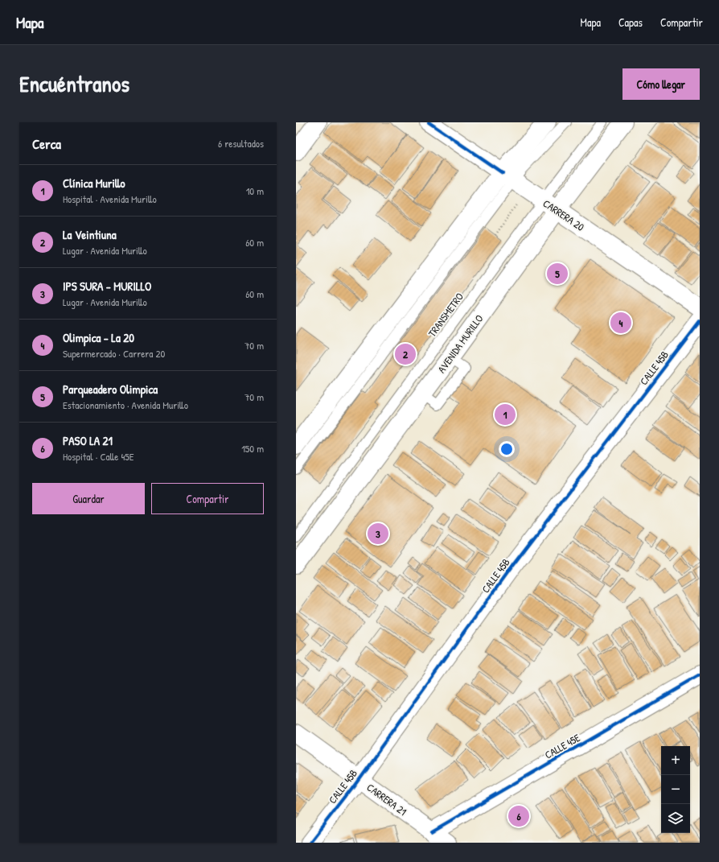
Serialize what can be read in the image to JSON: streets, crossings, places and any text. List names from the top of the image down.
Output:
{
  "streets": {
    "street": [
      "CARRERA 20",
      "AVENIDA MURILLO",
      "CALLE 45B",
      "CALLE 45E",
      "CARRERA 21"
    ],
    "lane": ["TRANSMETRO"]
  },
  "crossings": [
    ["CARRERA 20", "TRANSMETRO"],
    ["CARRERA 20", "AVENIDA MURILLO"],
    ["TRANSMETRO", "AVENIDA MURILLO"],
    ["CALLE 45B", "CARRERA 21"],
    ["CALLE 45E", "CARRERA 21"]
  ],
  "page": {
    "header": "Mapa",
    "nav": ["Mapa", "Capas", "Compartir"],
    "title": "Encuéntranos",
    "buttons": [
      "Cómo llegar",
      ["Guardar", "Compartir"]
    ],
    "heading": ["Cerca", "6 resultados"],
    "list": [
      {
        "mark": "1",
        "name": "Clínica Murillo",
        "note": "Hospital · Avenida Murillo",
        "value": "10 m"
      },
      {
        "mark": "2",
        "name": "La Veintiuna",
        "note": "Lugar · Avenida Murillo",
        "value": "60 m"
      },
      {
        "mark": "3",
        "name": "IPS SURA - MURILLO",
        "note": "Lugar · Avenida Murillo",
        "value": "60 m"
      },
      {
        "mark": "4",
        "name": "Olimpica - La 20",
        "note": "Supermercado · Carrera 20",
        "value": "70 m"
      },
      {
        "mark": "5",
        "name": "Parqueadero Olimpica",
        "note": "Estacionamiento · Avenida Murillo",
        "value": "70 m"
      },
      {
        "mark": "6",
        "name": "PASO LA 21",
        "note": "Hospital · Calle 45E",
        "value": "150 m"
      }
    ],
    "pins": [
      "5",
      "4",
      "2",
      "1",
      "3",
      "6"
    ],
    "map_buttons": ["+", "−"]
  }
}
